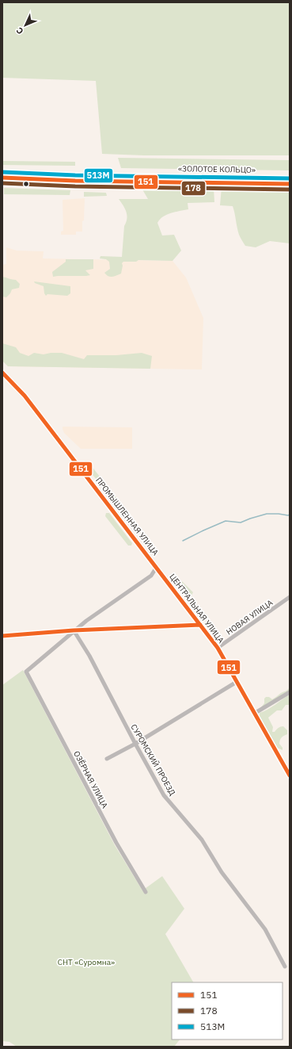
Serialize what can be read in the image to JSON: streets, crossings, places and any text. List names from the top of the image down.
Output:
{
  "streets": {
    "highway": ["«ЗОЛОТОЕ КОЛЬЦО»"],
    "street": [
      "ПРОМЫШЛЕННАЯ УЛИЦА",
      "ЦЕНТРАЛЬНАЯ УЛИЦА",
      "НОВАЯ УЛИЦА",
      "СУРОМСКИЙ ПРОЕЗД",
      "ОЗЁРНАЯ УЛИЦА"
    ]
  },
  "crossings": [
    ["ПРОМЫШЛЕННАЯ УЛИЦА", "ЦЕНТРАЛЬНАЯ УЛИЦА"],
    ["ЦЕНТРАЛЬНАЯ УЛИЦА", "НОВАЯ УЛИЦА"],
    ["СУРОМСКИЙ ПРОЕЗД", "ОЗЁРНАЯ УЛИЦА"]
  ],
  "parks": ["СНТ «Суромна»"],
  "lines": ["transit line 513М", "transit line 151", "transit line 178"],
  "legend": ["151", "178", "513М"],
  "north": "bottom left"
}
